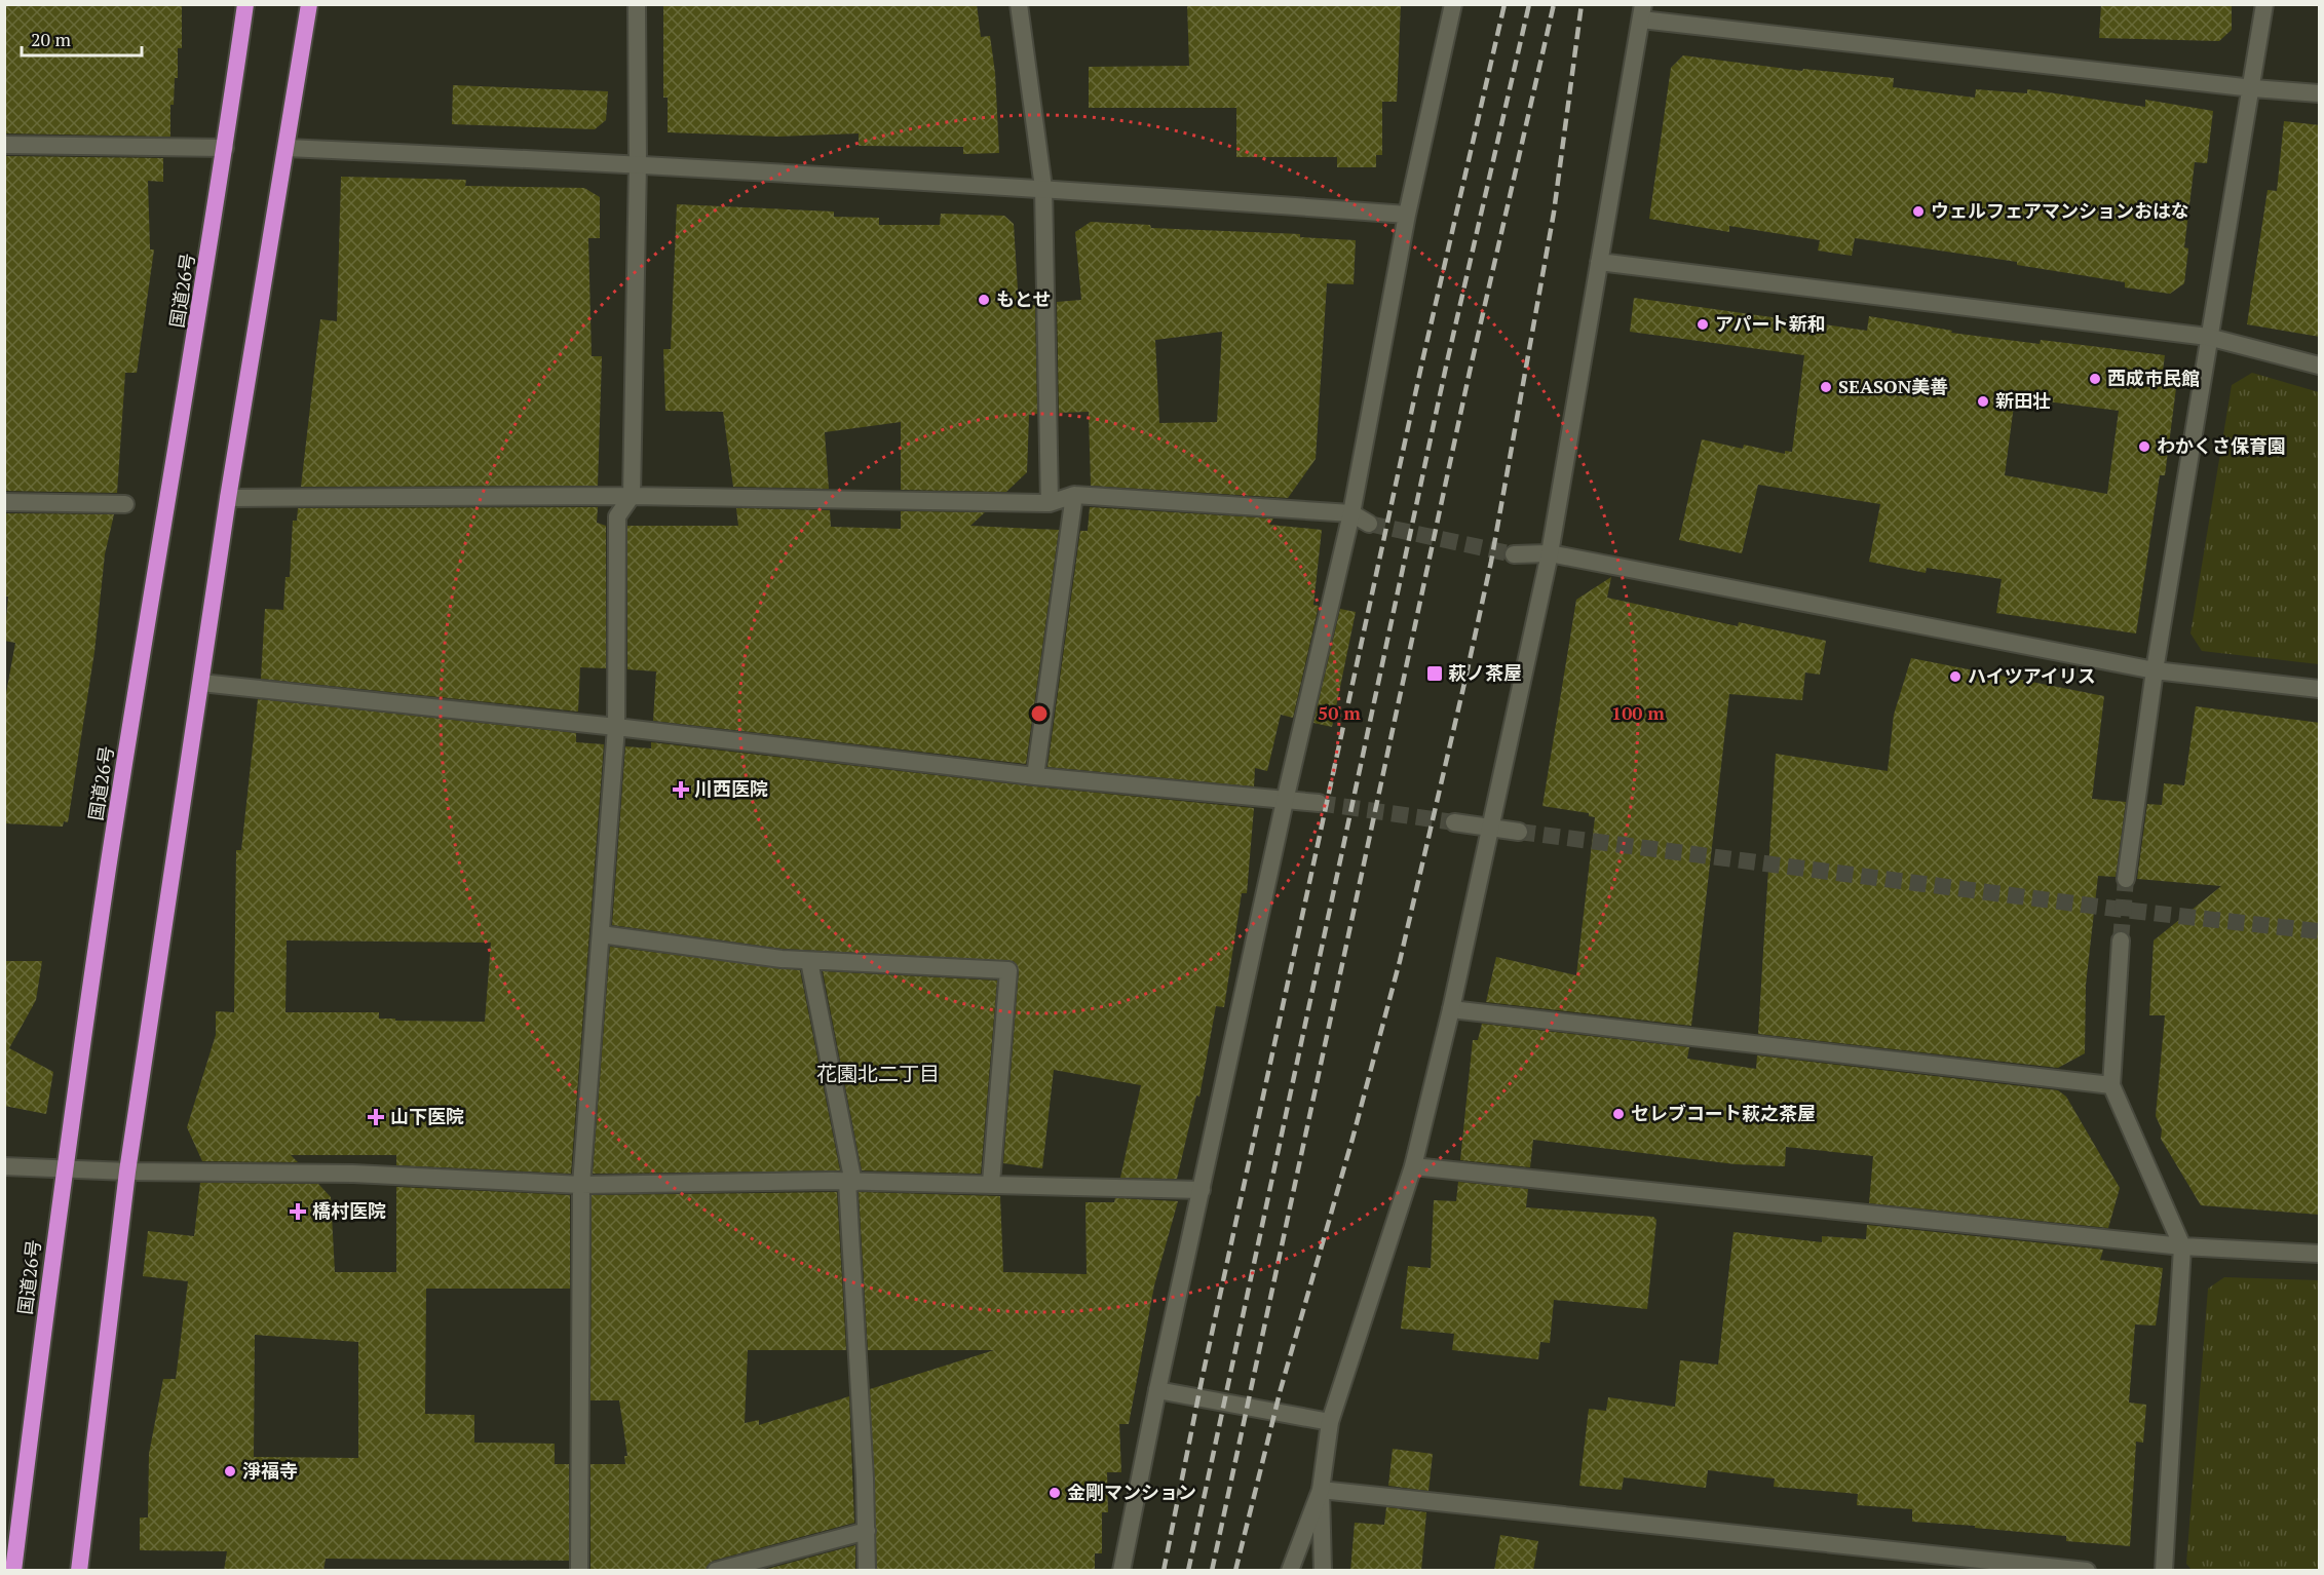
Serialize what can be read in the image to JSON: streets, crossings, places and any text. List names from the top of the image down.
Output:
{
  "streets": {
    "highway": ["国道26号"]
  },
  "districts": ["花園北二丁目"],
  "places": {
    "other": [
      "ウェルフェアマンションおはな",
      "もとせ",
      "アパート新和",
      "西成市民館",
      "SEASON美善",
      "新田壮",
      "わかくさ保育園",
      "ハイツアイリス",
      "セレブコート萩之茶屋",
      "淨福寺",
      "金剛マンション"
    ],
    "transit": ["萩ノ茶屋"],
    "health": ["川西医院", "山下医院", "橋村医院"]
  },
  "scale_bar": "20 m",
  "rings": ["50 m", "100 m"]
}
